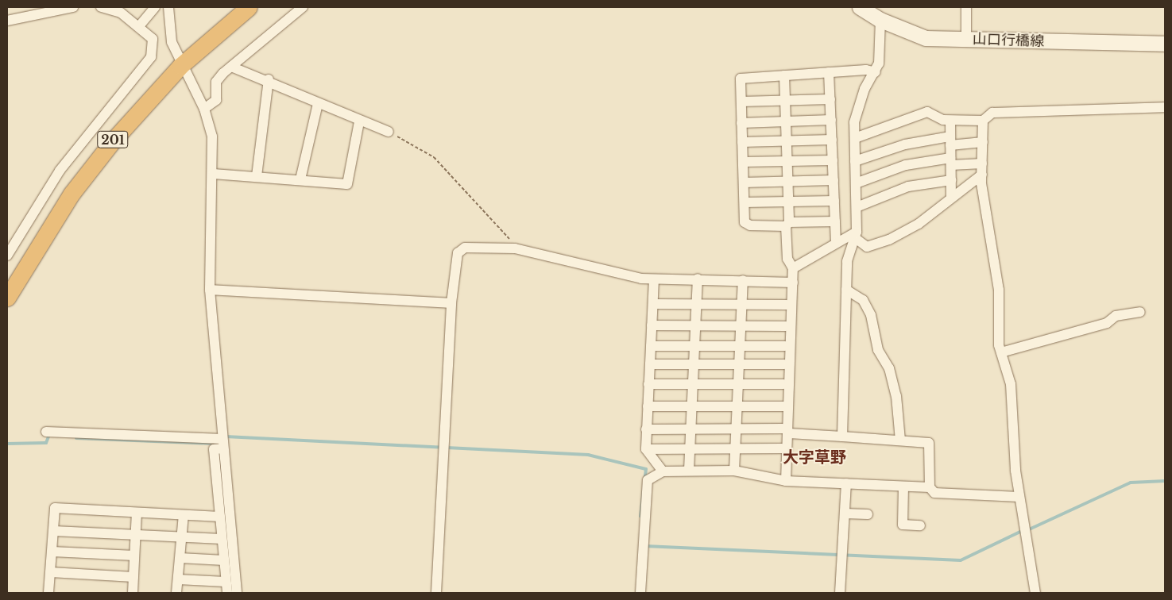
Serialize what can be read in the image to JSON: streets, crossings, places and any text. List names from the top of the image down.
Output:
{
  "streets": {
    "highway": ["201"],
    "main road": ["山口行橋線"]
  },
  "districts": ["大字草野"]
}
